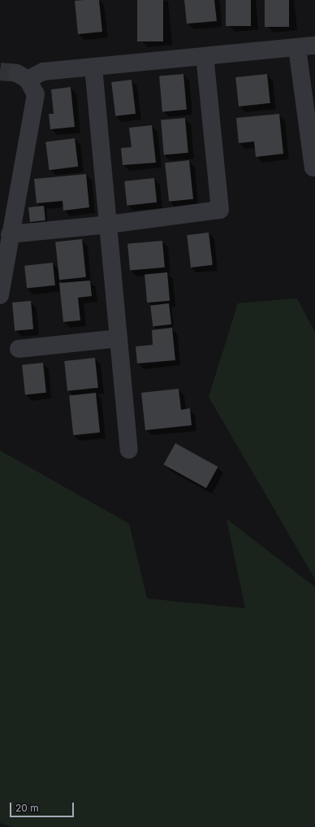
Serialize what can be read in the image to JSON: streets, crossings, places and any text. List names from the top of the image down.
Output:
{
  "scale_bar": "20 m"
}
